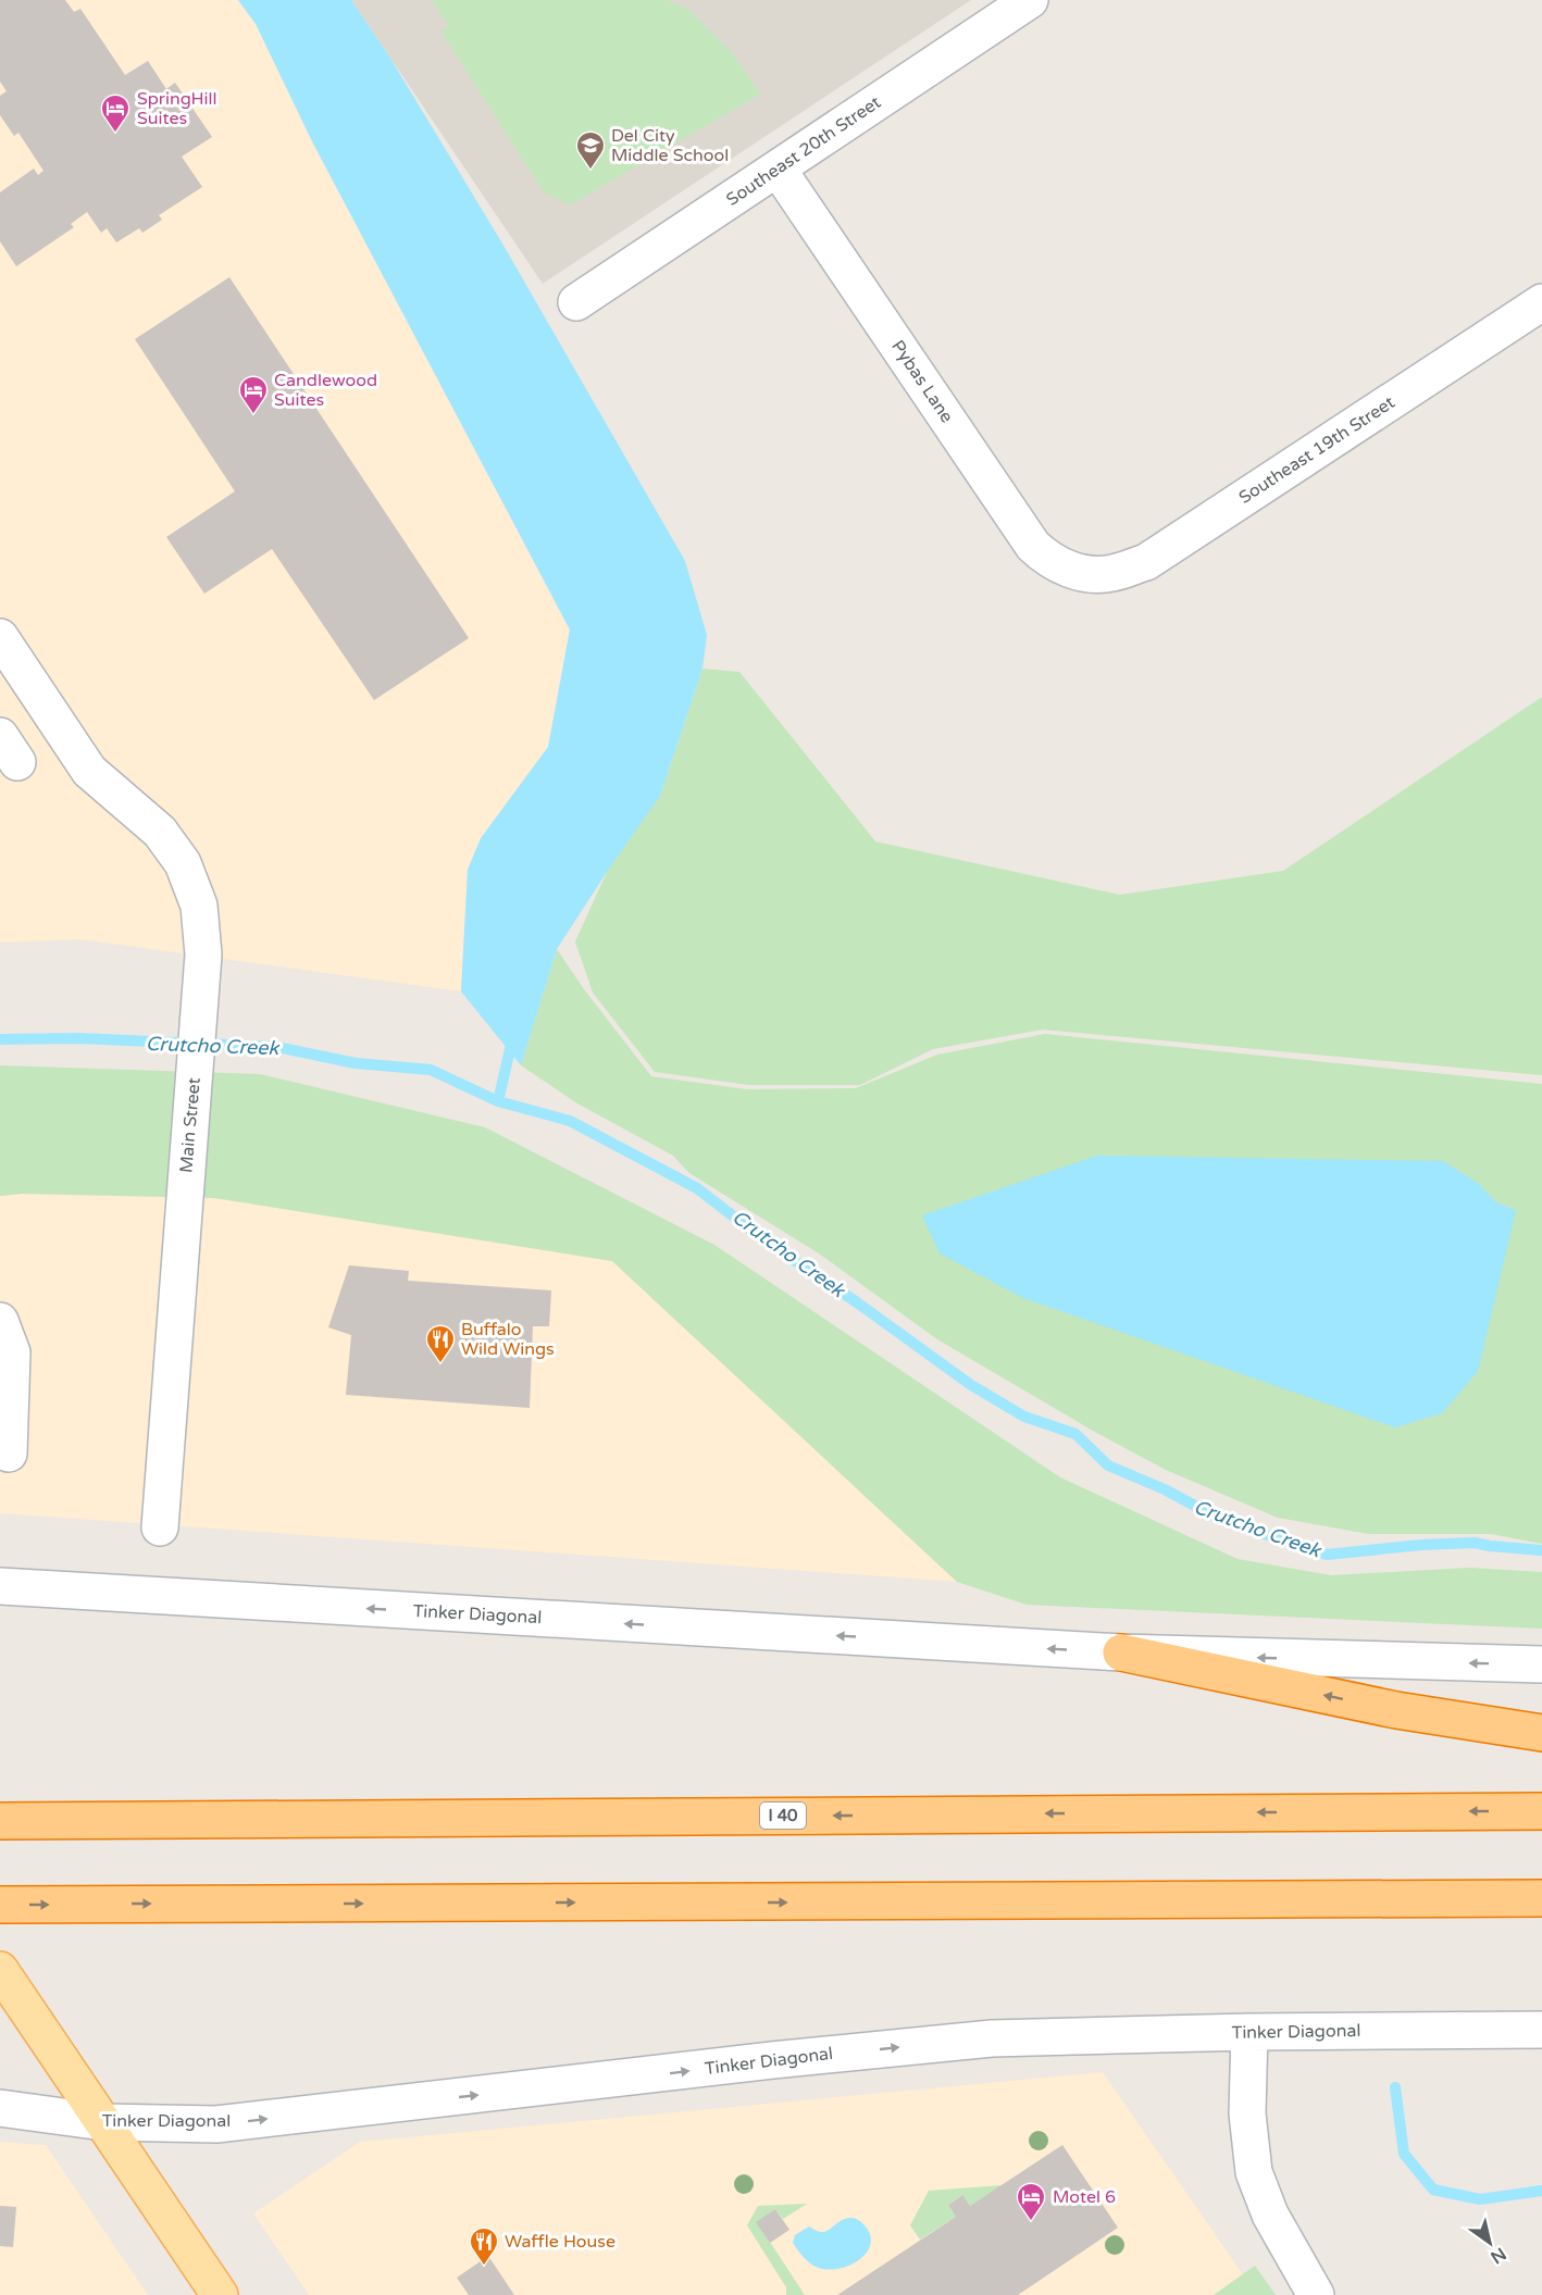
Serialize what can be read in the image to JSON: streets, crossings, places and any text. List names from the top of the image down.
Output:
{
  "streets": {
    "highway": ["I 40"],
    "street": [
      "Southeast 20th Street",
      "Pybas Lane",
      "Southeast 19th Street",
      "Main Street",
      "Tinker Diagonal"
    ]
  },
  "crossings": [
    ["Southeast 20th Street", "Pybas Lane"],
    ["Pybas Lane", "Southeast 19th Street"]
  ],
  "water": ["Crutcho Creek"],
  "places": {
    "hotel": ["SpringHill Suites", "Candlewood Suites", "Motel 6"],
    "school or university": ["Del City Middle School"],
    "restaurant": ["Buffalo Wild Wings", "Waffle House"]
  },
  "north": "bottom right"
}
